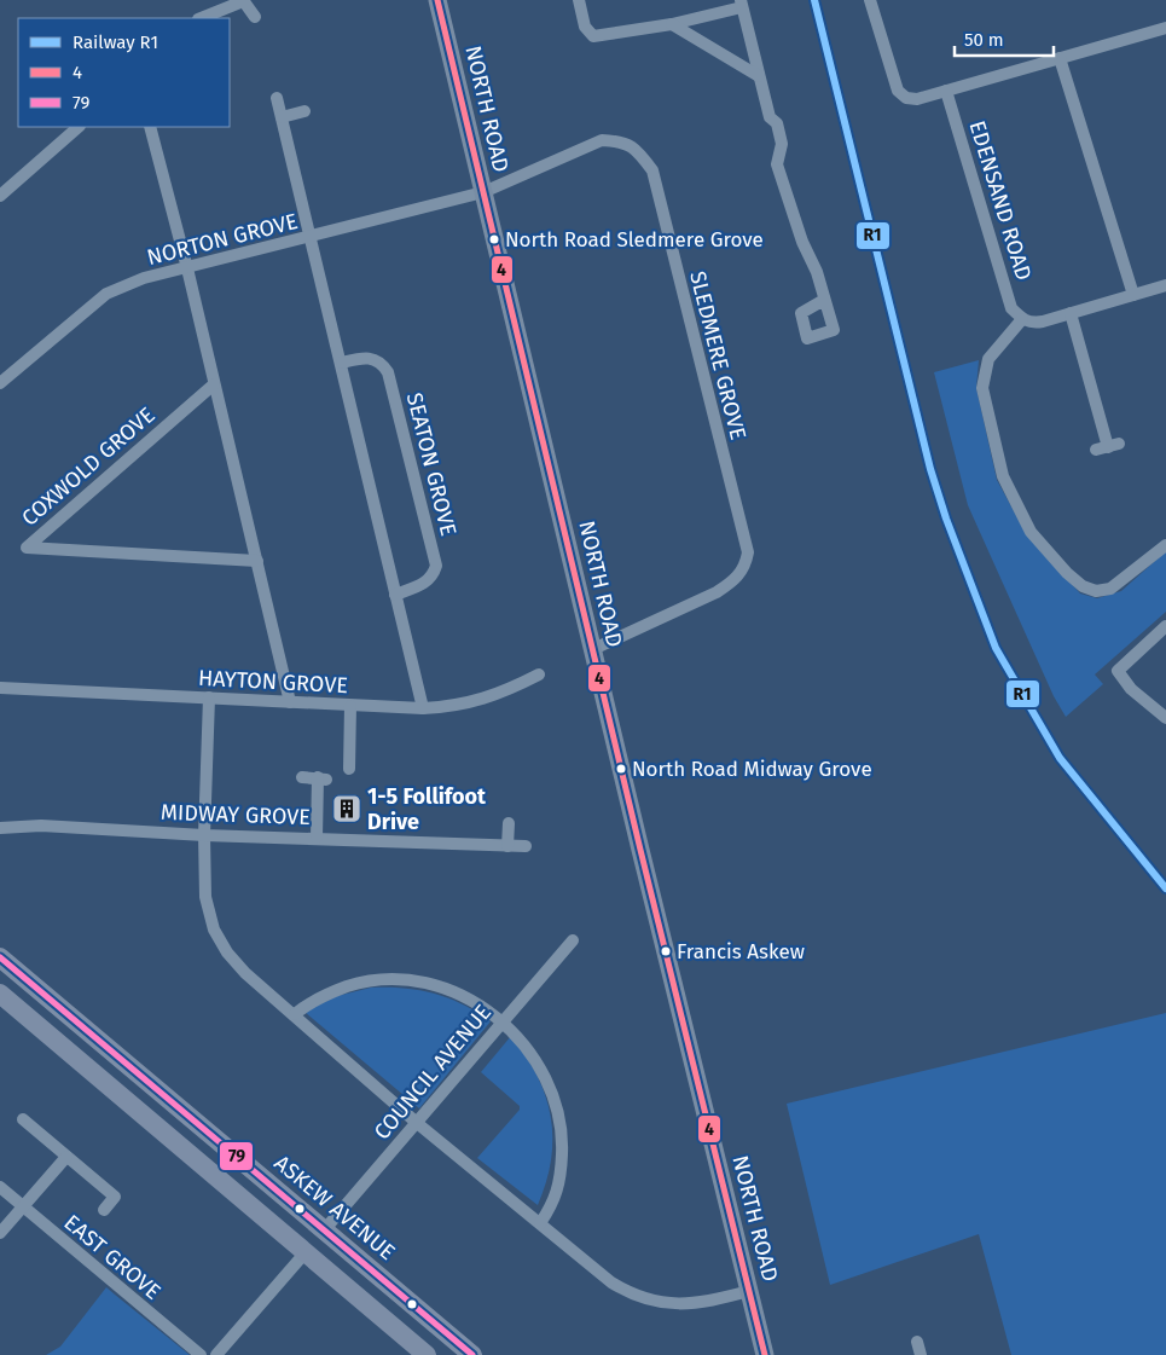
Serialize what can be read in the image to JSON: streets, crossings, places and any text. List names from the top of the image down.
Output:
{
  "streets": {
    "main road": ["ASKEW AVENUE"],
    "street": [
      "NORTH ROAD",
      "EDENSAND ROAD",
      "NORTON GROVE",
      "SLEDMERE GROVE",
      "SEATON GROVE",
      "COXWOLD GROVE",
      "HAYTON GROVE",
      "MIDWAY GROVE",
      "COUNCIL AVENUE",
      "EAST GROVE"
    ]
  },
  "crossings": [
    ["NORTH ROAD", "NORTON GROVE"],
    ["NORTH ROAD", "SLEDMERE GROVE"],
    ["NORTON GROVE", "SLEDMERE GROVE"],
    ["COUNCIL AVENUE", "ASKEW AVENUE"]
  ],
  "places": {
    "other": ["North Road Sledmere Grove", "North Road Midway Grove", "Francis Askew"],
    "building": ["1-5 Follifoot Drive"]
  },
  "lines": ["rail line R1", "transit line 4", "transit line 79"],
  "legend": ["Railway R1", "4", "79"],
  "scale_bar": "50 m"
}
